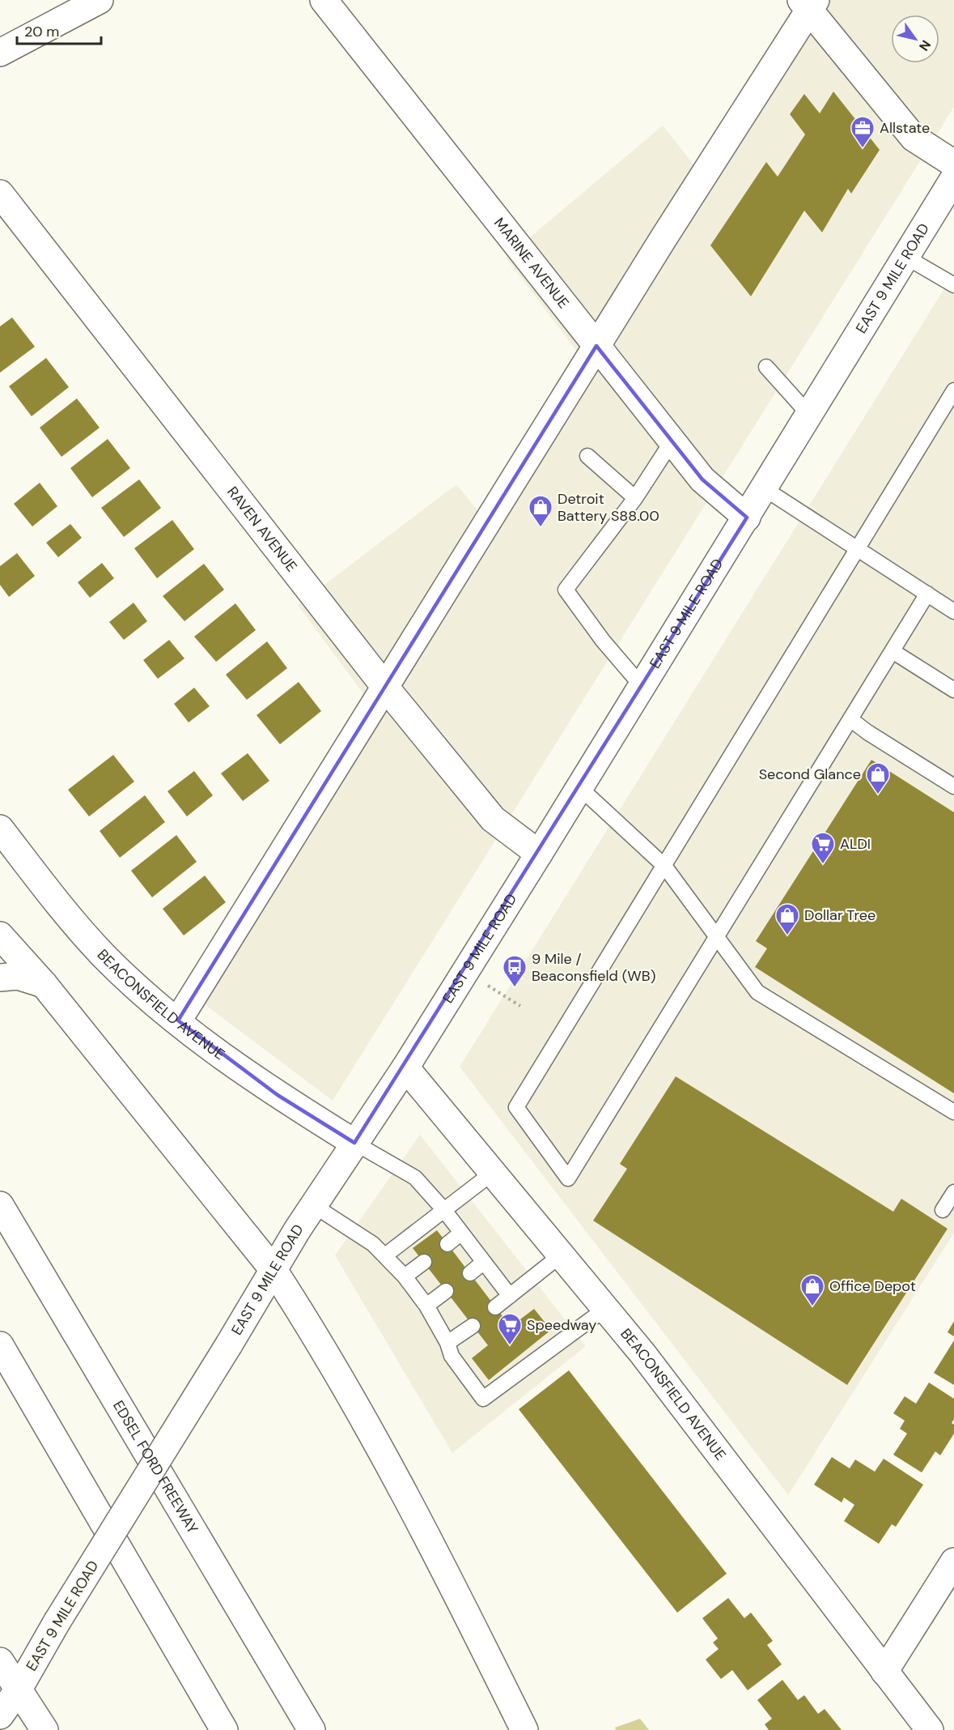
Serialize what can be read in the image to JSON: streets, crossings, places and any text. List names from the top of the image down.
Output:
{
  "streets": {
    "main road": [
      "MARINE AVENUE",
      "EAST 9 MILE ROAD",
      "RAVEN AVENUE",
      "BEACONSFIELD AVENUE",
      "EDSEL FORD FREEWAY"
    ]
  },
  "crossings": [
    ["MARINE AVENUE", "EAST 9 MILE ROAD"],
    ["EAST 9 MILE ROAD", "RAVEN AVENUE"],
    ["EAST 9 MILE ROAD", "BEACONSFIELD AVENUE"]
  ],
  "places": {
    "office": ["Allstate"],
    "shop": [
      "Detroit Battery S88.00",
      "Second Glance",
      "Dollar Tree",
      "Office Depot"
    ],
    "supermarket": ["ALDI", "Speedway"],
    "bus stop": ["9 Mile / Beaconsfield (WB)"]
  },
  "scale_bar": "20 m",
  "north": "bottom right"
}
